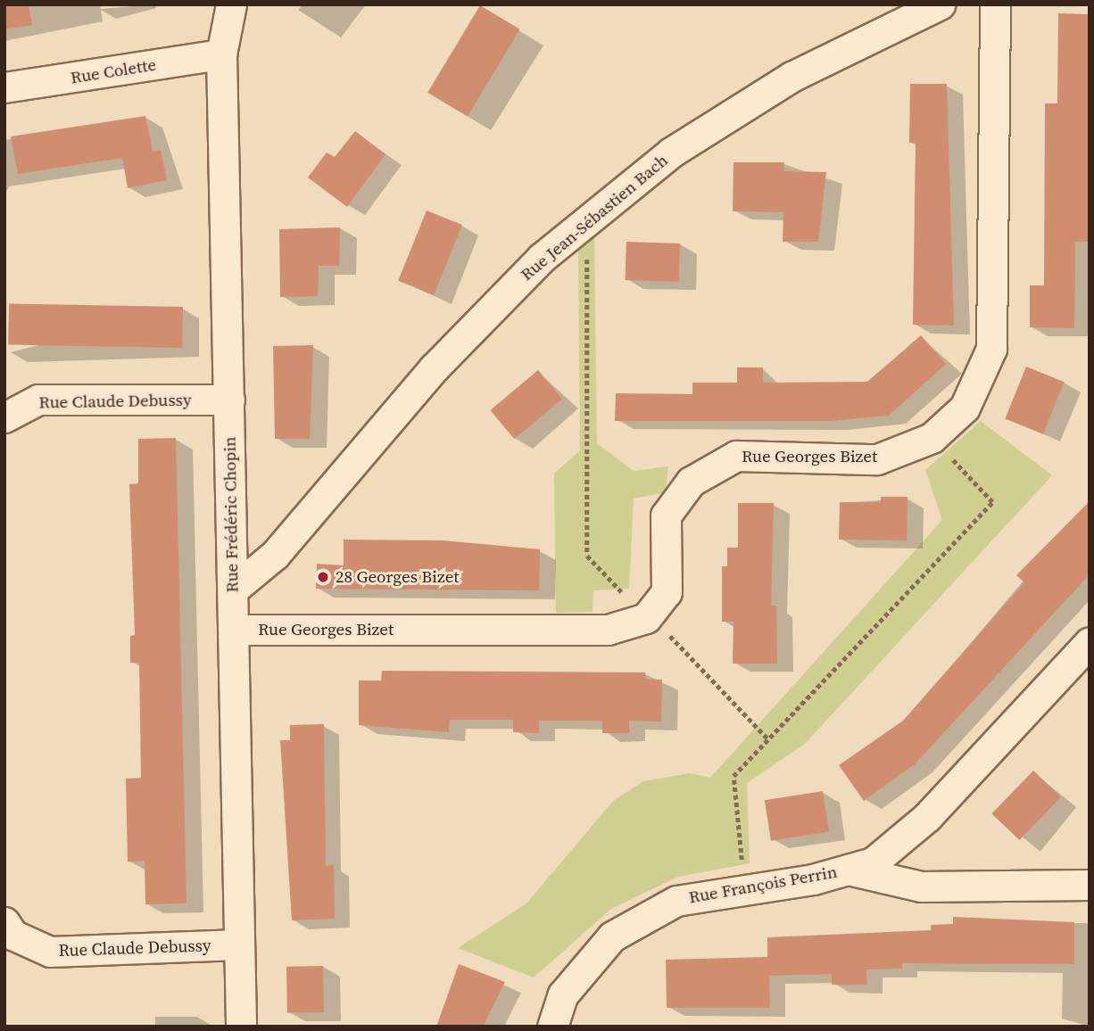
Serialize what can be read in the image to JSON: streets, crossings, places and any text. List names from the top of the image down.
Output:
{
  "streets": {
    "street": [
      "Rue Colette",
      "Rue Jean-Sébastien Bach",
      "Rue Claude Debussy",
      "Rue Georges Bizet",
      "Rue Frédéric Chopin",
      "Rue François Perrin"
    ]
  },
  "crossings": [
    ["Rue Colette", "Rue Frédéric Chopin"],
    ["Rue Jean-Sébastien Bach", "Rue Frédéric Chopin"],
    ["Rue Claude Debussy", "Rue Frédéric Chopin"],
    ["Rue Georges Bizet", "Rue Frédéric Chopin"]
  ],
  "places": ["28 Georges Bizet"]
}
